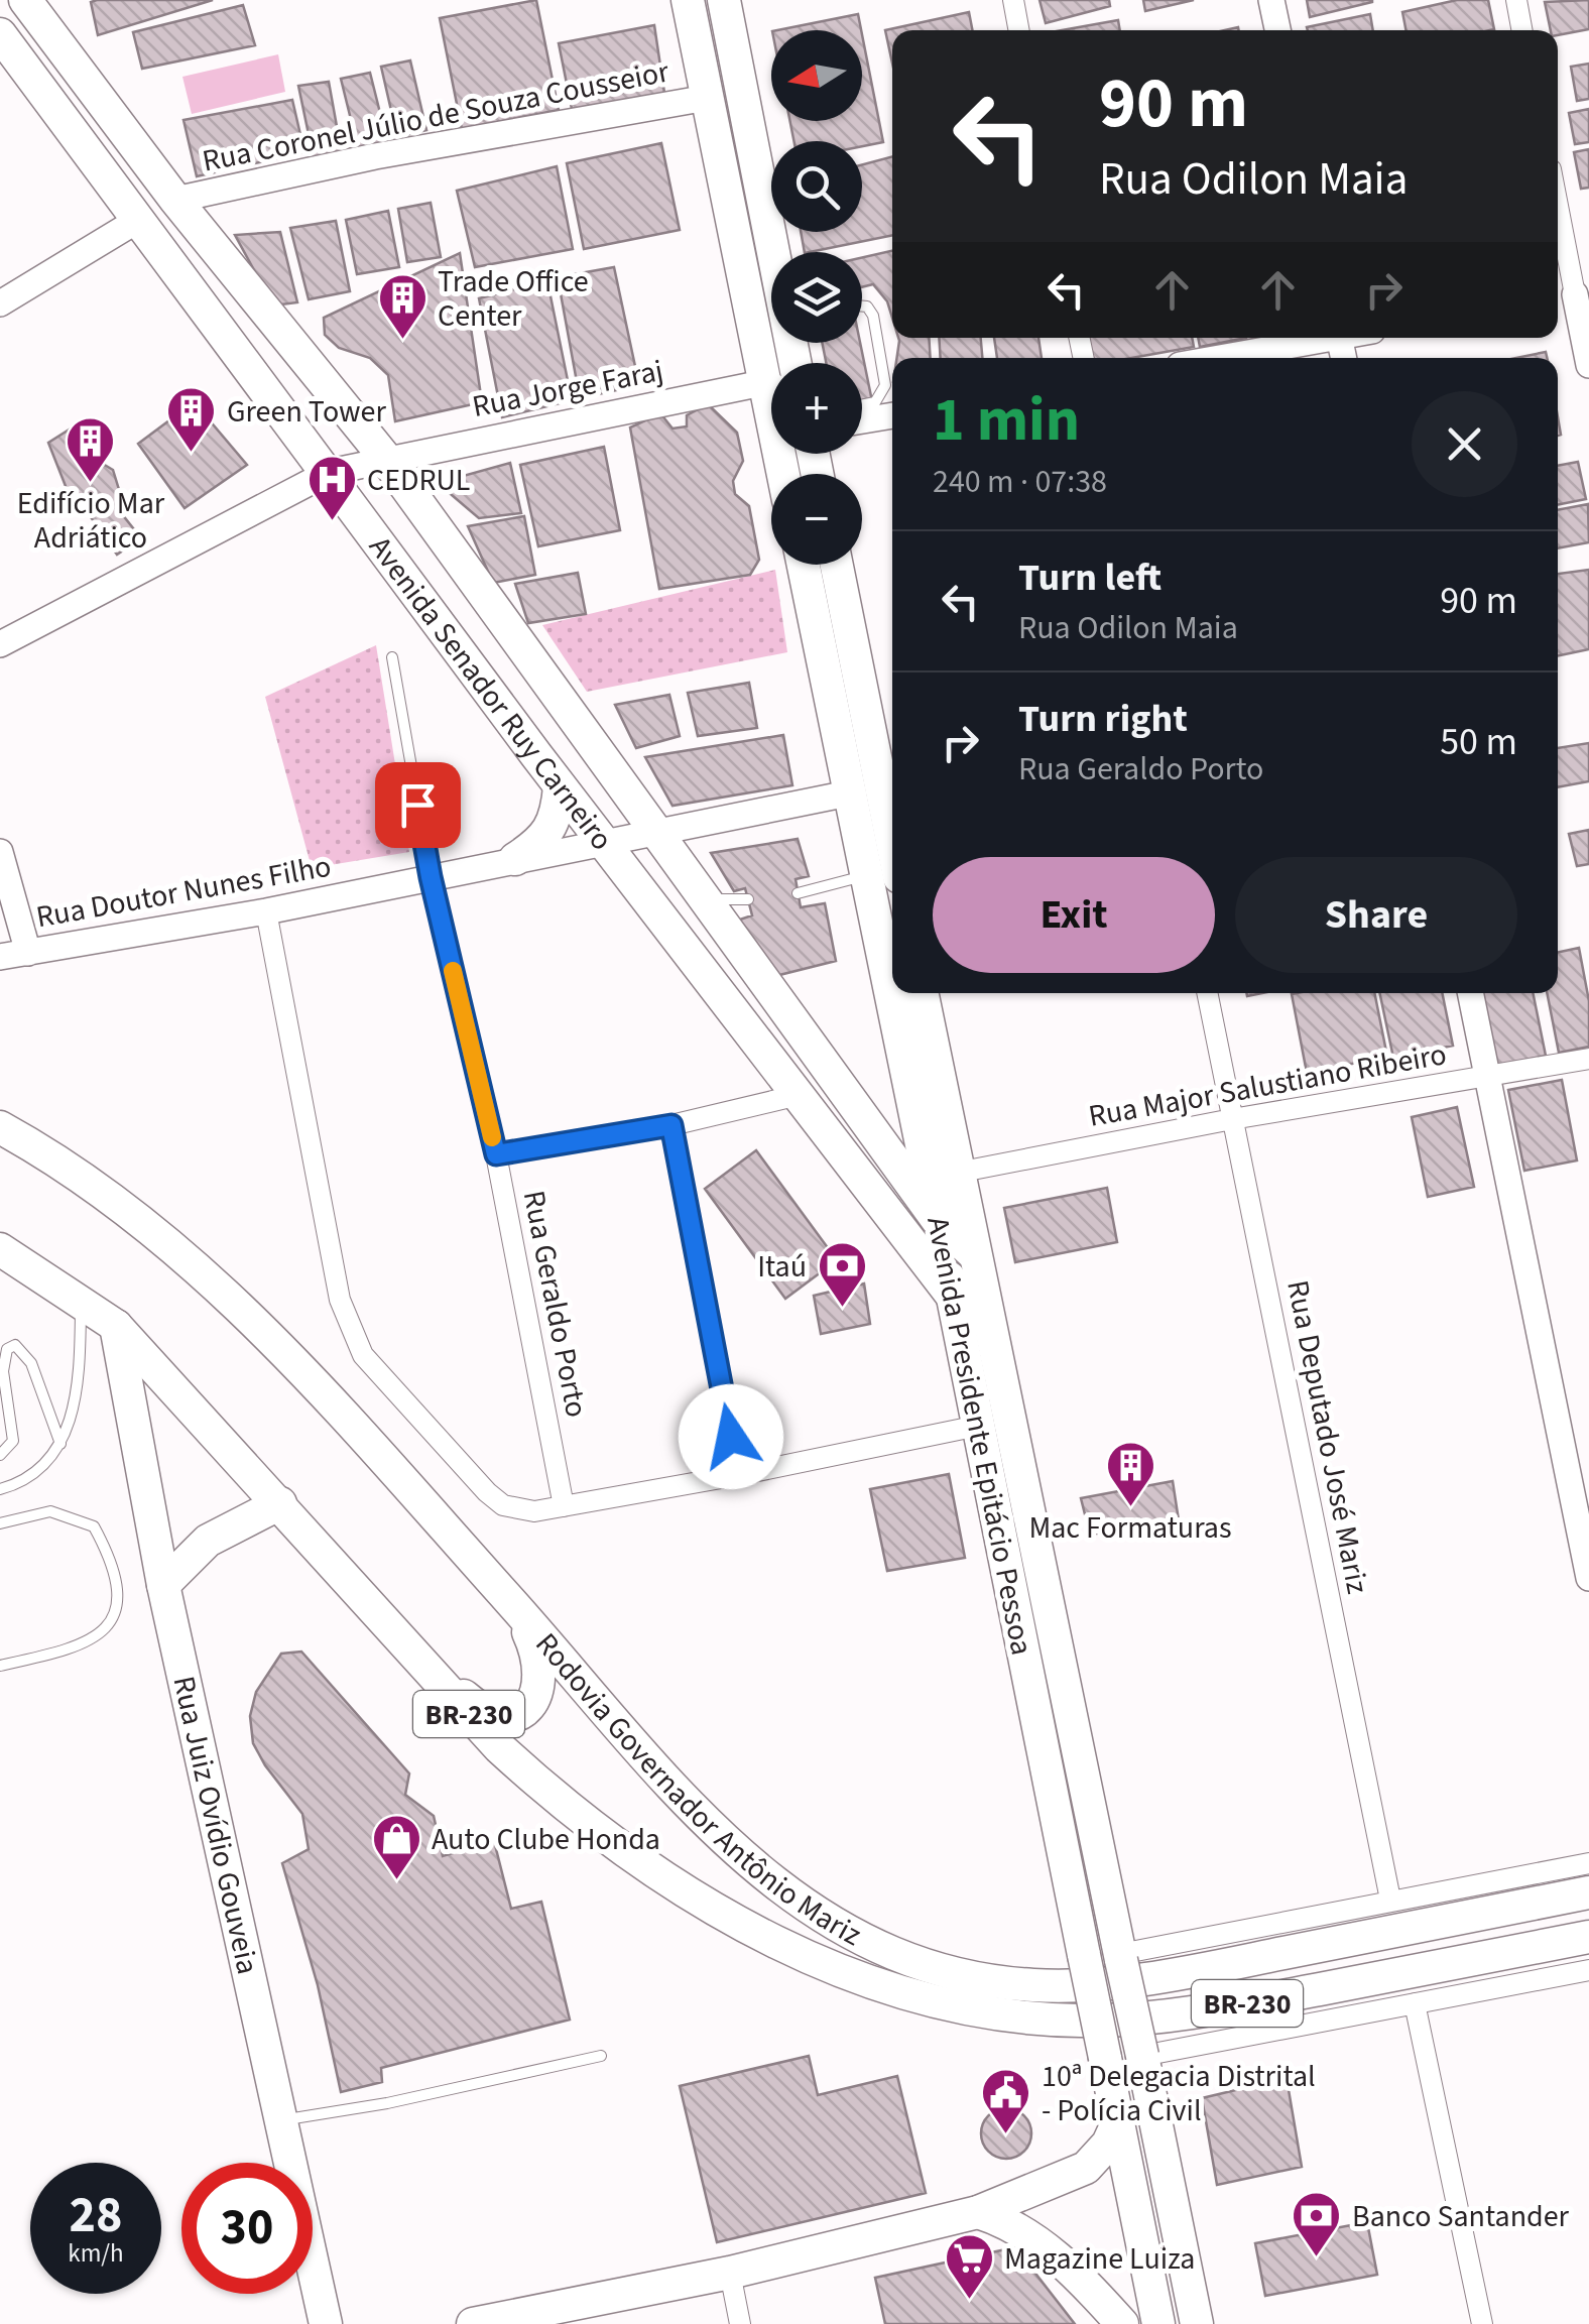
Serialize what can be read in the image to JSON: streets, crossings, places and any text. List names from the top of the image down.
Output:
{
  "streets": {
    "main road": [
      "Avenida Senador Ruy Carneiro",
      "Avenida Presidente Epitácio Pessoa",
      "BR-230",
      "Rodovia Governador Antônio Mariz",
      "Rua Juiz Ovídio Gouveia"
    ],
    "street": [
      "Rua Coronel Júlio de Souza Cousseior",
      "Rua Jorge Faraj",
      "Rua Doutor Nunes Filho",
      "Rua Major Salustiano Ribeiro",
      "Rua Geraldo Porto",
      "Rua Deputado José Mariz"
    ]
  },
  "crossings": [
    ["Rua Coronel Júlio de Souza Cousseior", "Avenida Senador Ruy Carneiro"],
    ["Rua Jorge Faraj", "Avenida Senador Ruy Carneiro"],
    ["Avenida Senador Ruy Carneiro", "Rua Doutor Nunes Filho"],
    ["Avenida Senador Ruy Carneiro", "Avenida Presidente Epitácio Pessoa"],
    ["Rua Doutor Nunes Filho", "Rua Geraldo Porto"],
    ["Rua Doutor Nunes Filho", "Avenida Presidente Epitácio Pessoa"],
    ["Rua Major Salustiano Ribeiro", "Avenida Presidente Epitácio Pessoa"],
    ["Rua Major Salustiano Ribeiro", "Rua Deputado José Mariz"],
    ["Rodovia Governador Antônio Mariz", "Rua Juiz Ovídio Gouveia"]
  ],
  "places": {
    "building": [
      "Trade Office Center",
      "Green Tower",
      "Edifício Mar Adriático",
      "Mac Formaturas"
    ],
    "hospital": ["CEDRUL"],
    "bank": ["Itaú", "Banco Santander"],
    "shop": ["Auto Clube Honda"],
    "public building": ["10ª Delegacia Distrital - Polícia Civil"],
    "supermarket": ["Magazine Luiza"]
  },
  "north": "left",
  "page": {
    "map_buttons": ["+", "−"],
    "turn": ["90 m", "Rua Odilon Maia"],
    "heading": ["1 min", "240 m · 07:38"],
    "list": [
      {
        "name": "Turn left",
        "note": "Rua Odilon Maia",
        "value": "90 m"
      },
      {
        "name": "Turn right",
        "note": "Rua Geraldo Porto",
        "value": "50 m"
      }
    ],
    "buttons": ["Exit", "Share"],
    "speed": "28 km/h",
    "limit": "30"
  }
}
